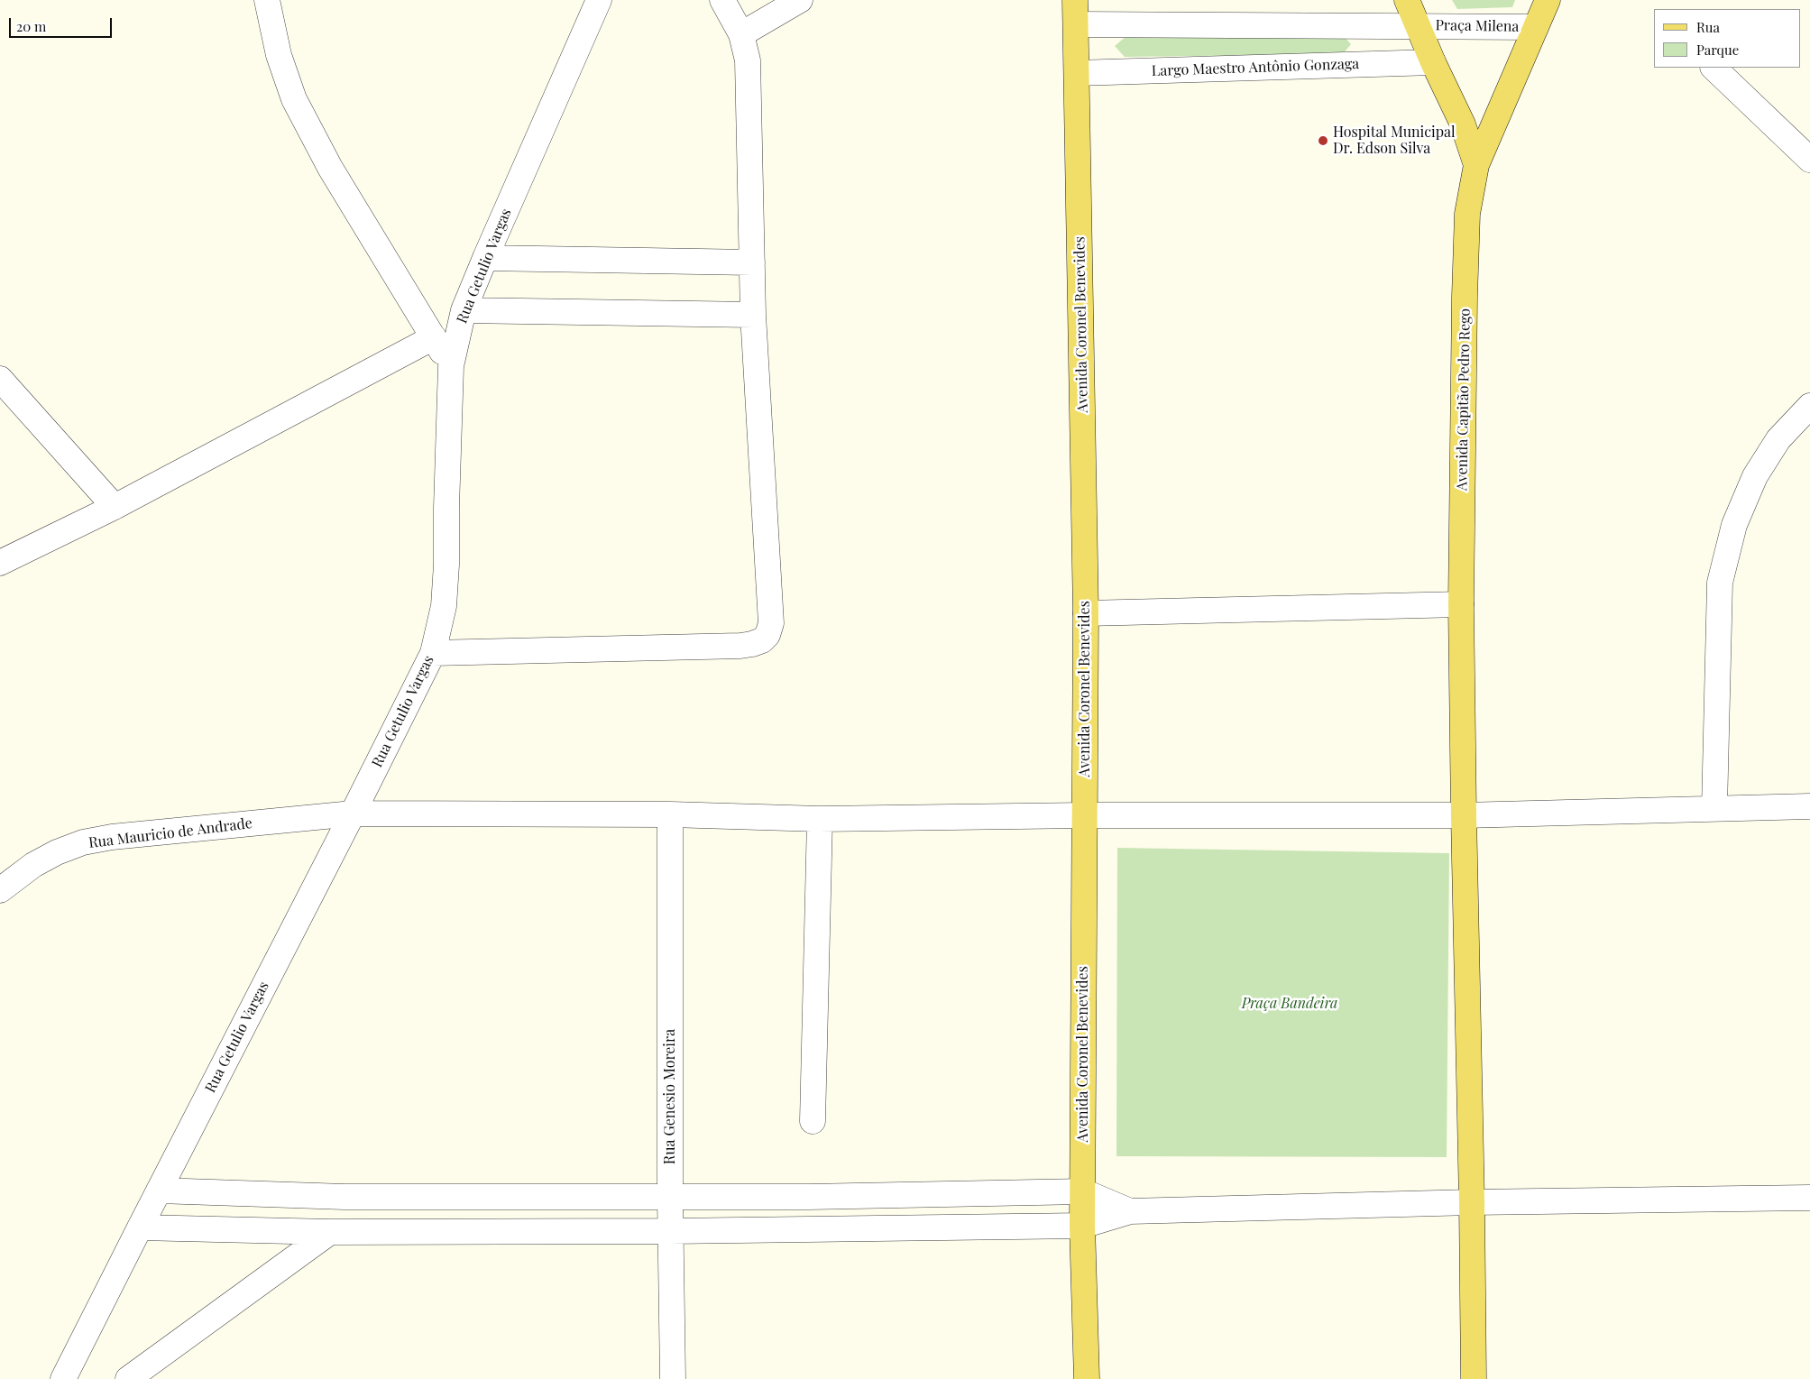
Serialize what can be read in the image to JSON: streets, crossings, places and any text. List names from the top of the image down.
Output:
{
  "streets": {
    "main road": ["Praça Milena", "Avenida Coronel Benevides", "Avenida Capitão Pedro Rego"],
    "street": [
      "Largo Maestro Antônio Gonzaga",
      "Rua Getulio Vargas",
      "Rua Mauricio de Andrade",
      "Rua Genesio Moreira"
    ]
  },
  "crossings": [
    ["Praça Milena", "Largo Maestro Antônio Gonzaga"],
    ["Praça Milena", "Avenida Capitão Pedro Rego"],
    ["Largo Maestro Antônio Gonzaga", "Avenida Coronel Benevides"],
    ["Rua Getulio Vargas", "Rua Mauricio de Andrade"],
    ["Avenida Coronel Benevides", "Rua Mauricio de Andrade"],
    ["Avenida Capitão Pedro Rego", "Rua Mauricio de Andrade"],
    ["Rua Mauricio de Andrade", "Rua Genesio Moreira"]
  ],
  "parks": ["Praça Bandeira"],
  "places": ["Hospital Municipal Dr. Edson Silva"],
  "legend": ["Rua", "Parque"],
  "scale_bar": "20 m"
}
